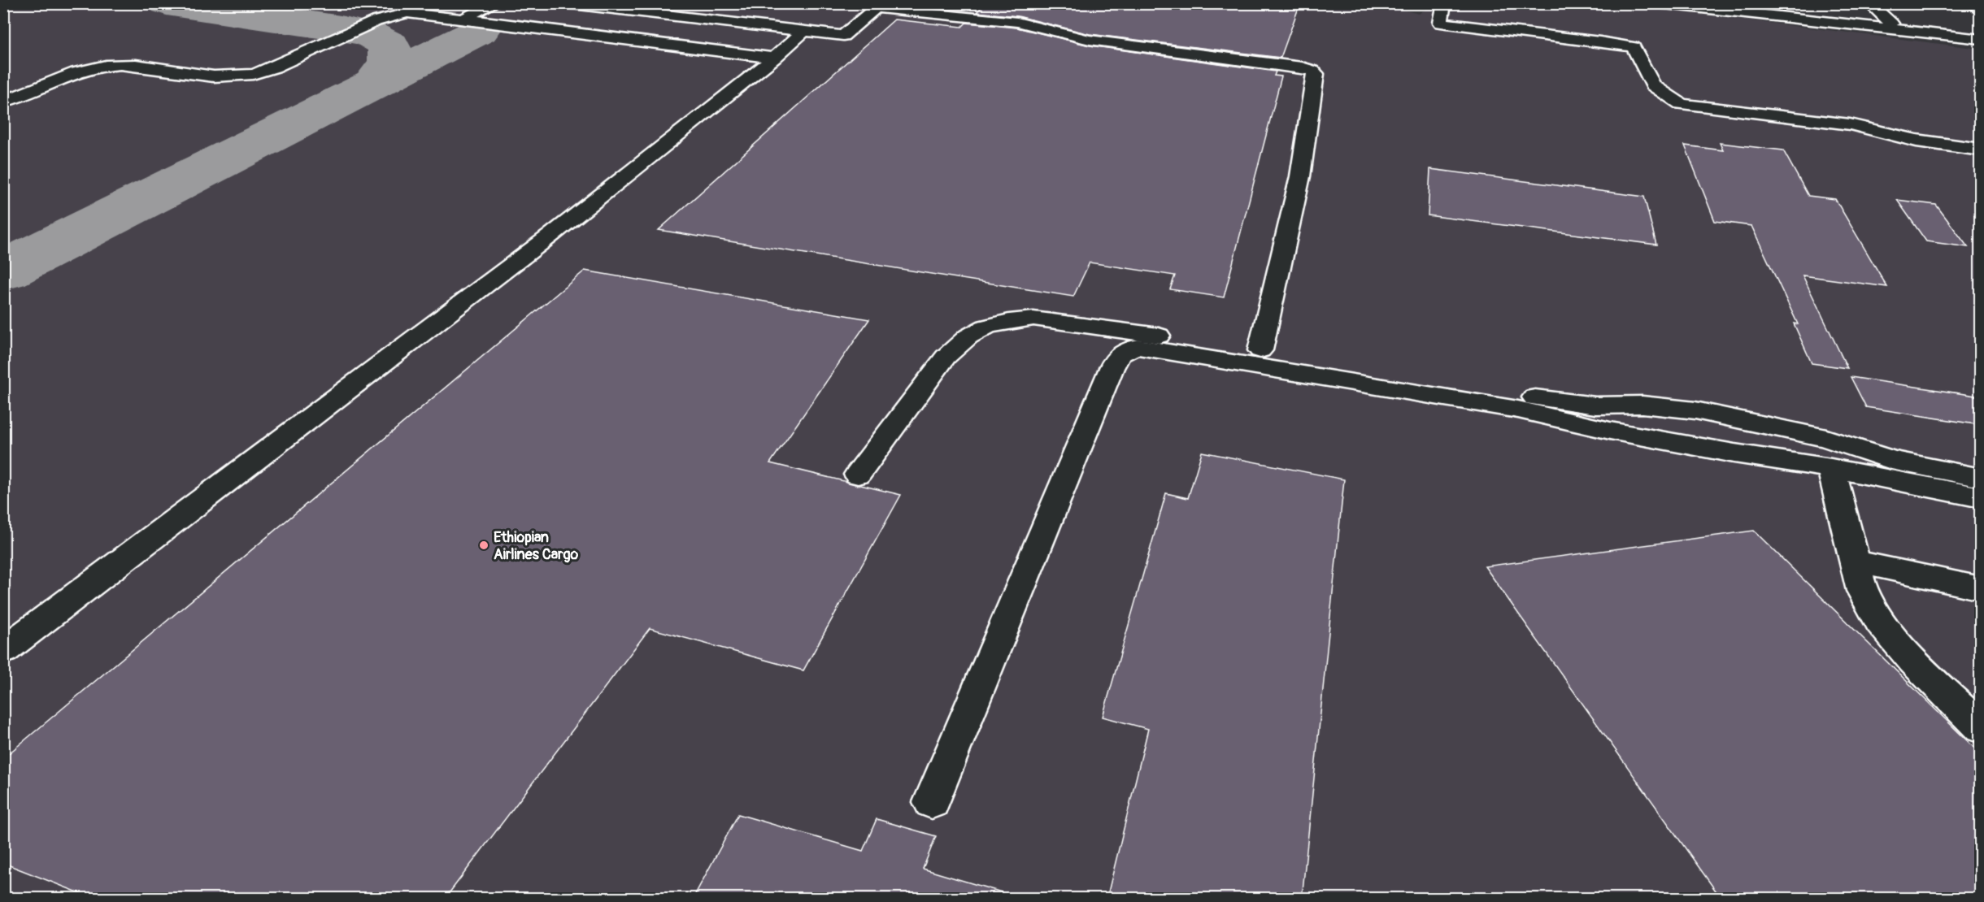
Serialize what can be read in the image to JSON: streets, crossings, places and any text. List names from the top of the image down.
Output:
{
  "places": ["Ethiopian Airlines Cargo"]
}
